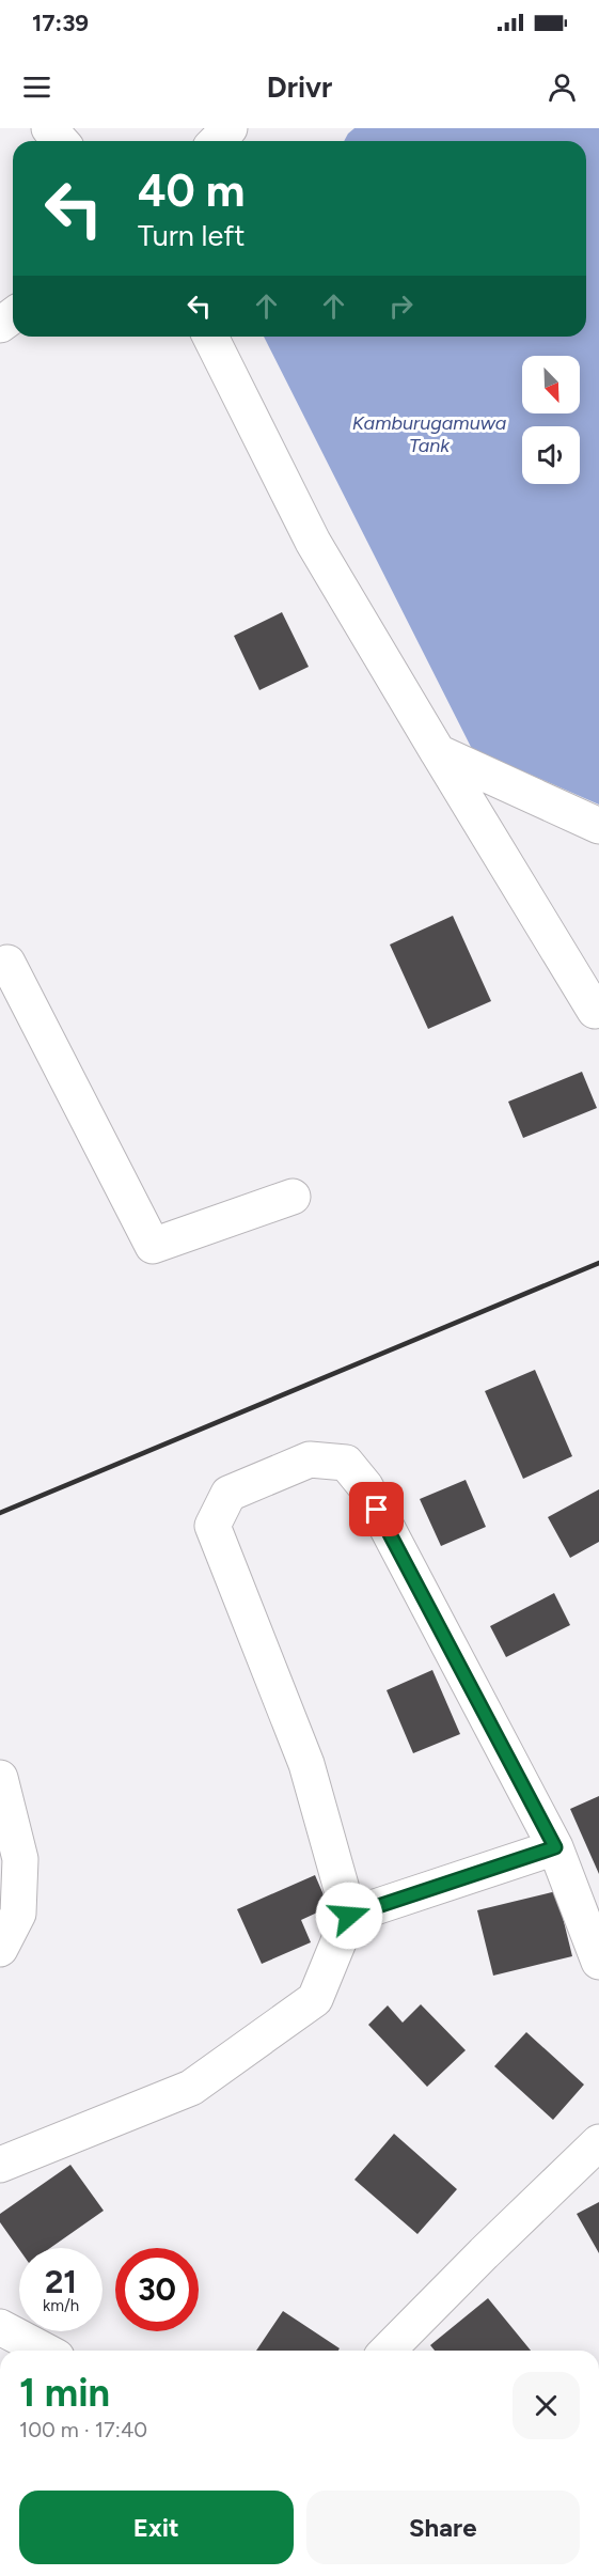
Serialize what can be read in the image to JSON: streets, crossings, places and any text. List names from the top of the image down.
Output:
{
  "water": ["Kamburugamuwa Tank"],
  "north": "bottom right",
  "page": {
    "status": "17:39",
    "header": "Drivr",
    "turn": ["40 m", "Turn left"],
    "speed": "21 km/h",
    "limit": "30",
    "heading": ["1 min", "100 m · 17:40"],
    "buttons": ["Exit", "Share"]
  }
}
